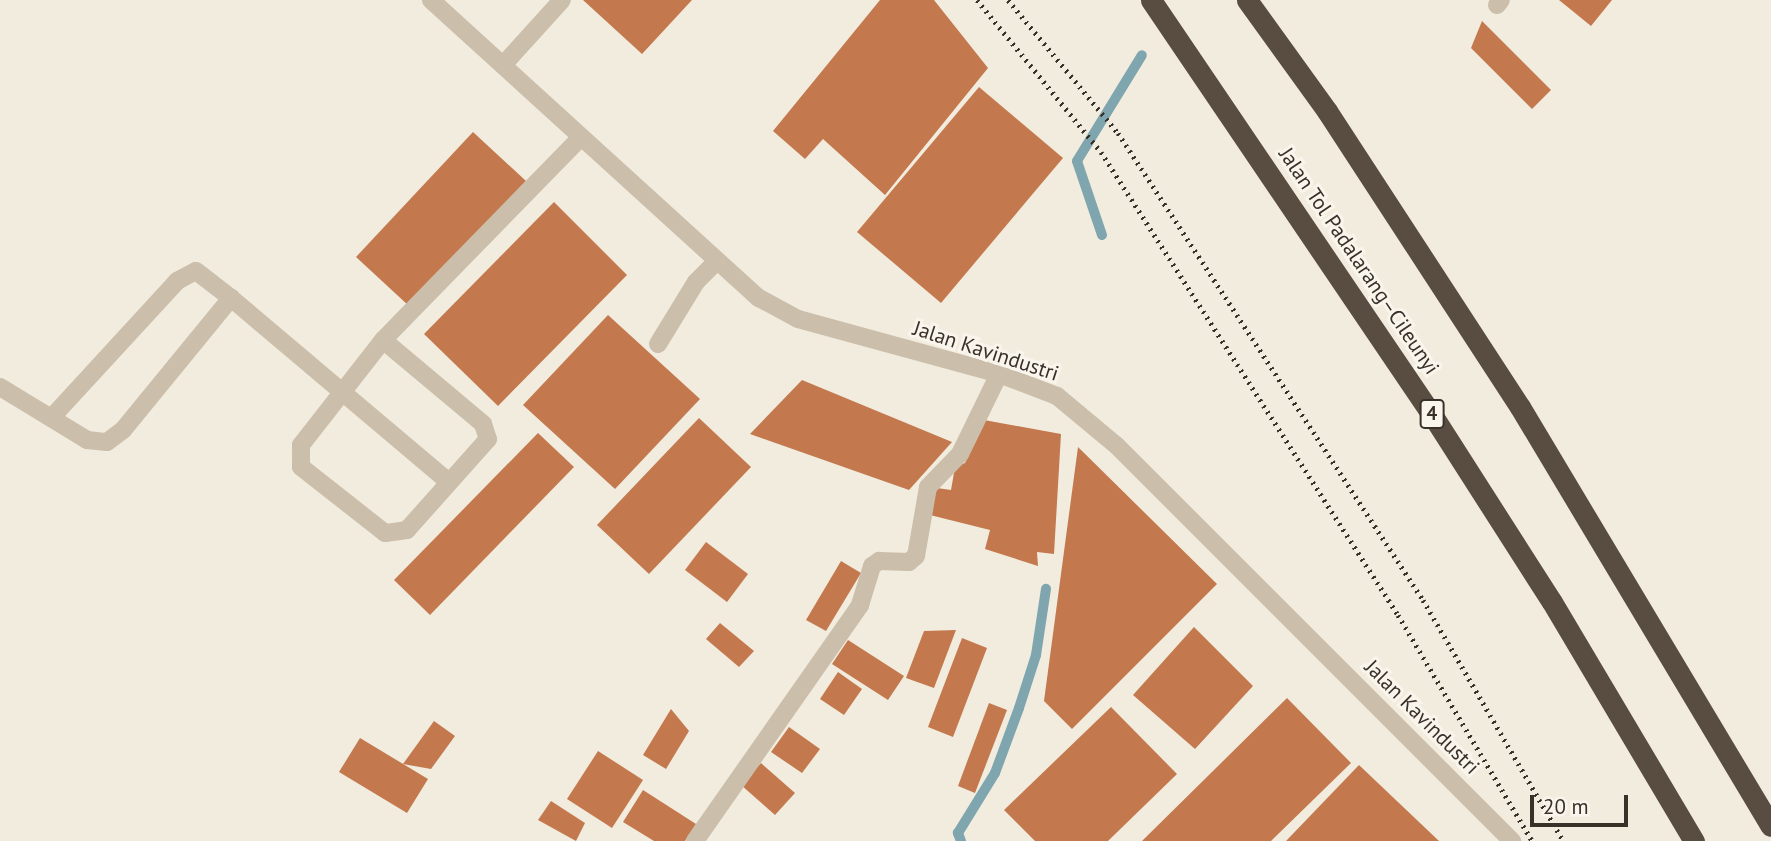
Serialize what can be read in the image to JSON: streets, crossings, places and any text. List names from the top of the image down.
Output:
{
  "streets": {
    "highway": ["Jalan Tol Padalarang–Cileunyi", "4"],
    "street": ["Jalan Kavindustri"]
  },
  "scale_bar": "20 m"
}
